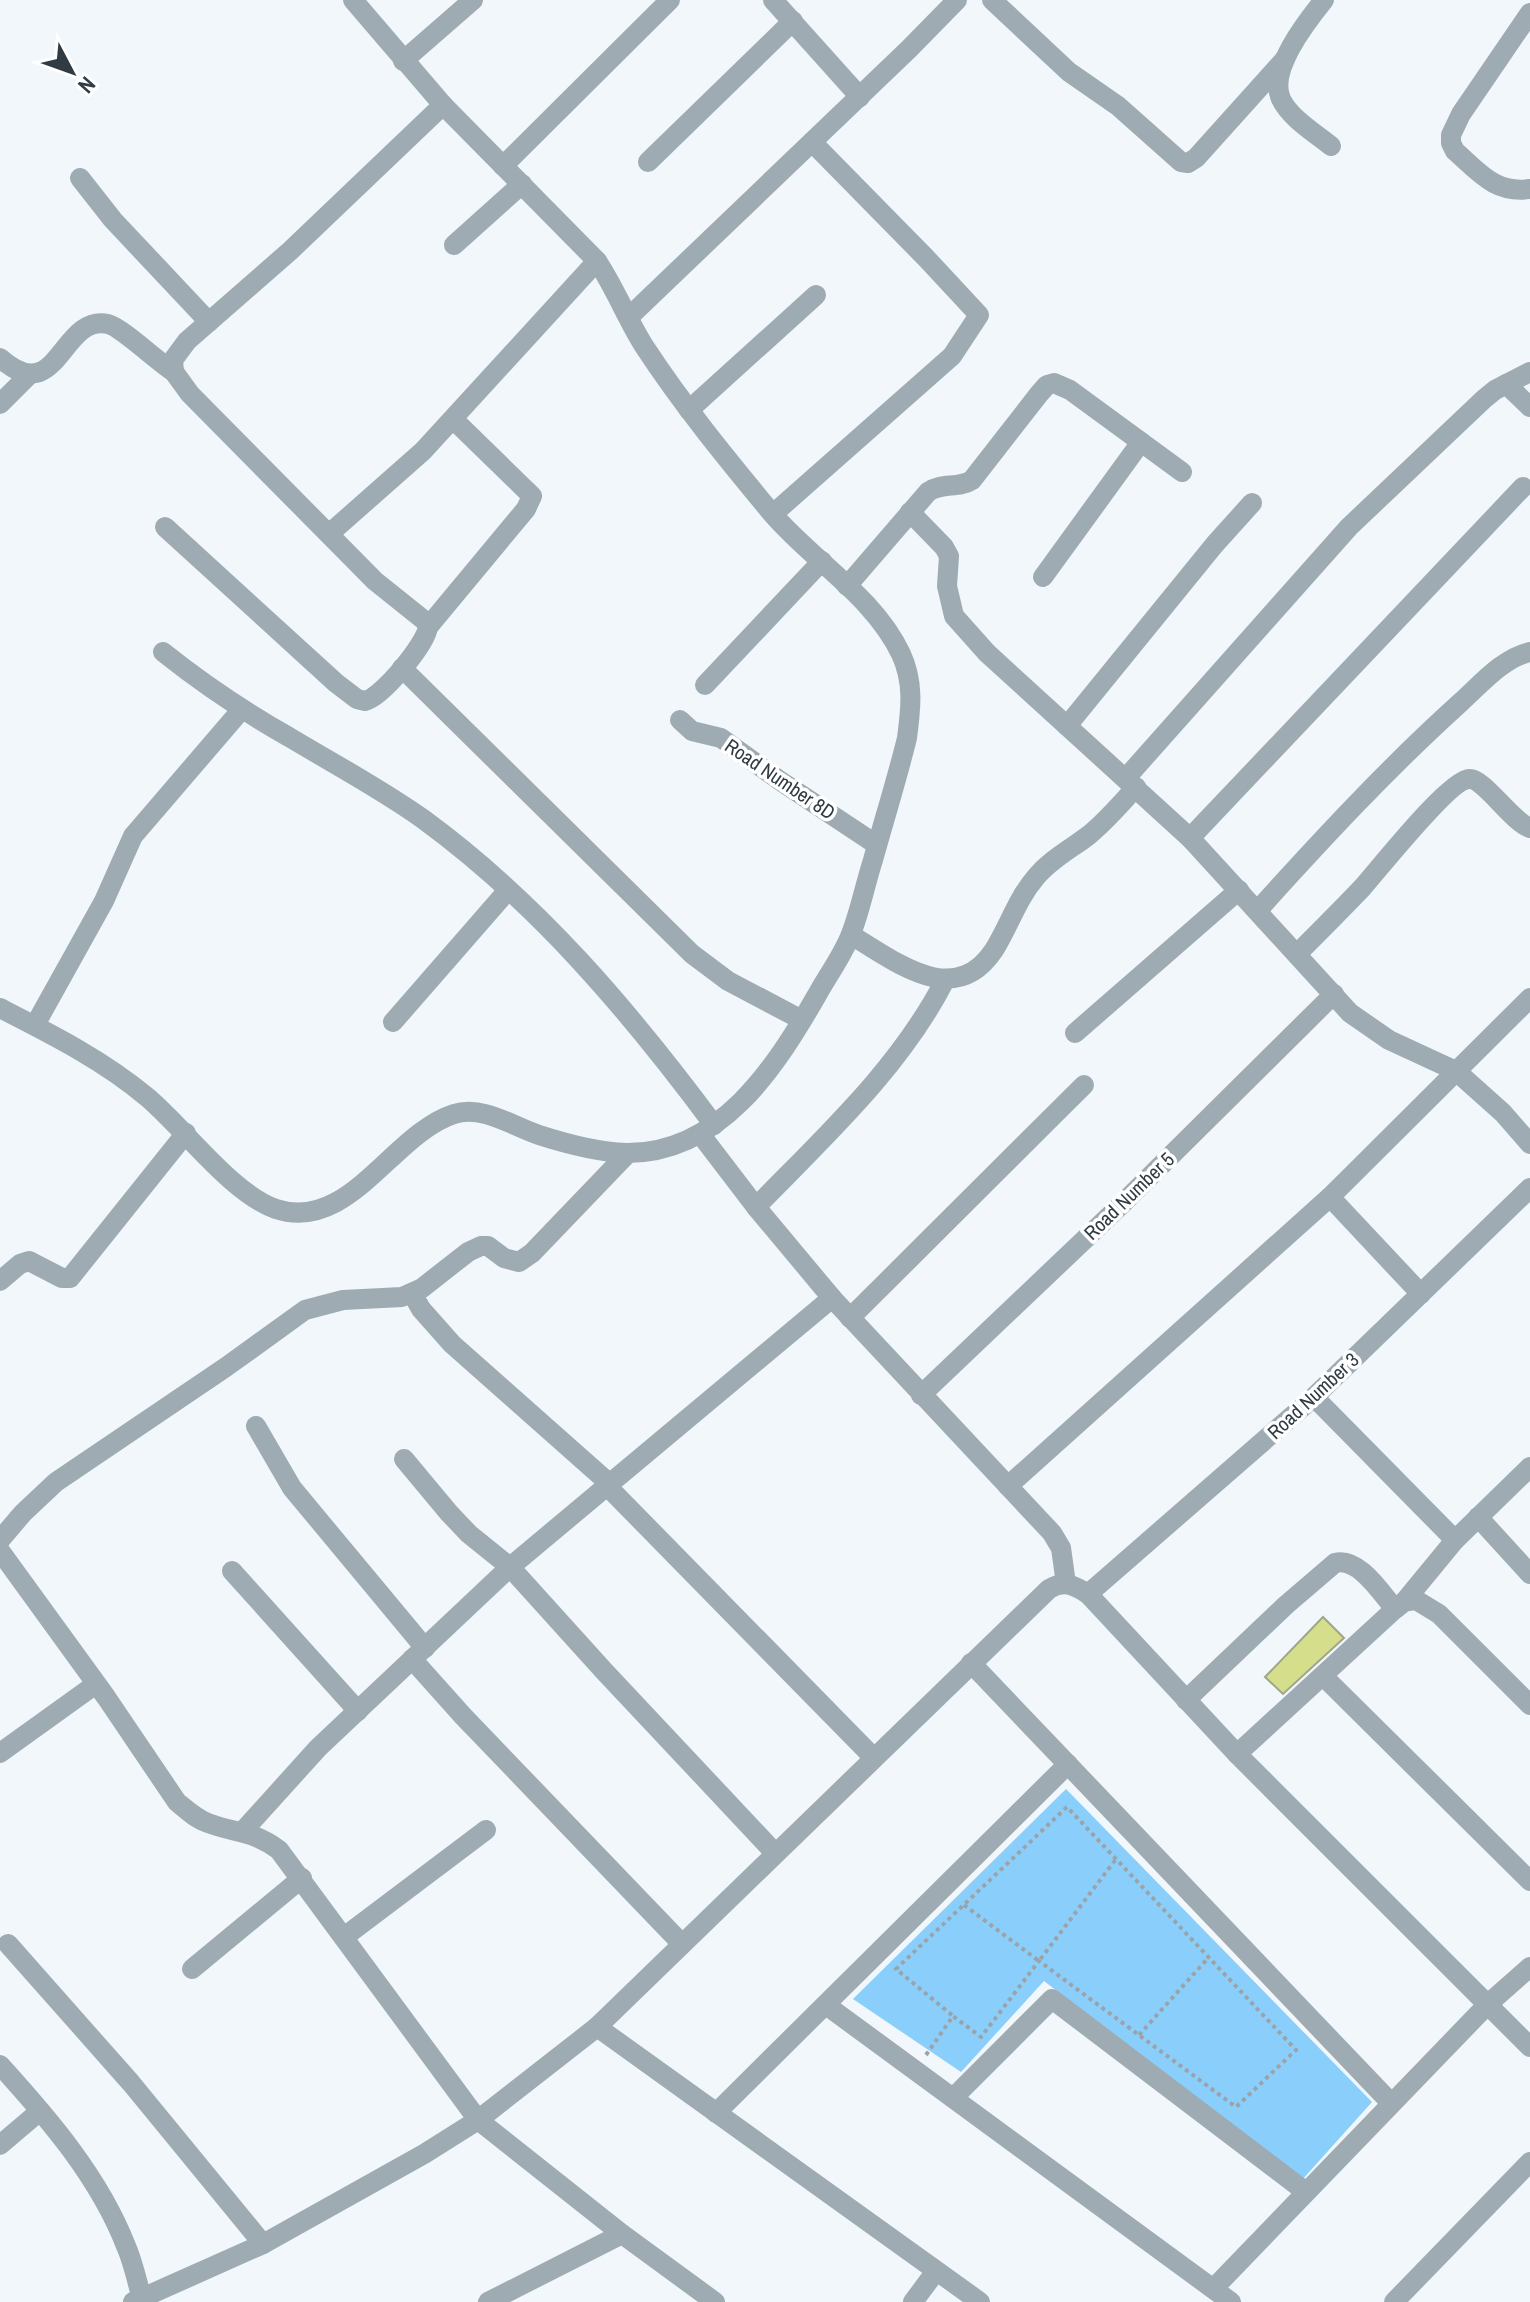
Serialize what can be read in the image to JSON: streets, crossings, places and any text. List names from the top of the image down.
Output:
{
  "streets": {
    "street": ["Road Number 8D", "Road Number 5", "Road Number 3"]
  },
  "north": "bottom right"
}
